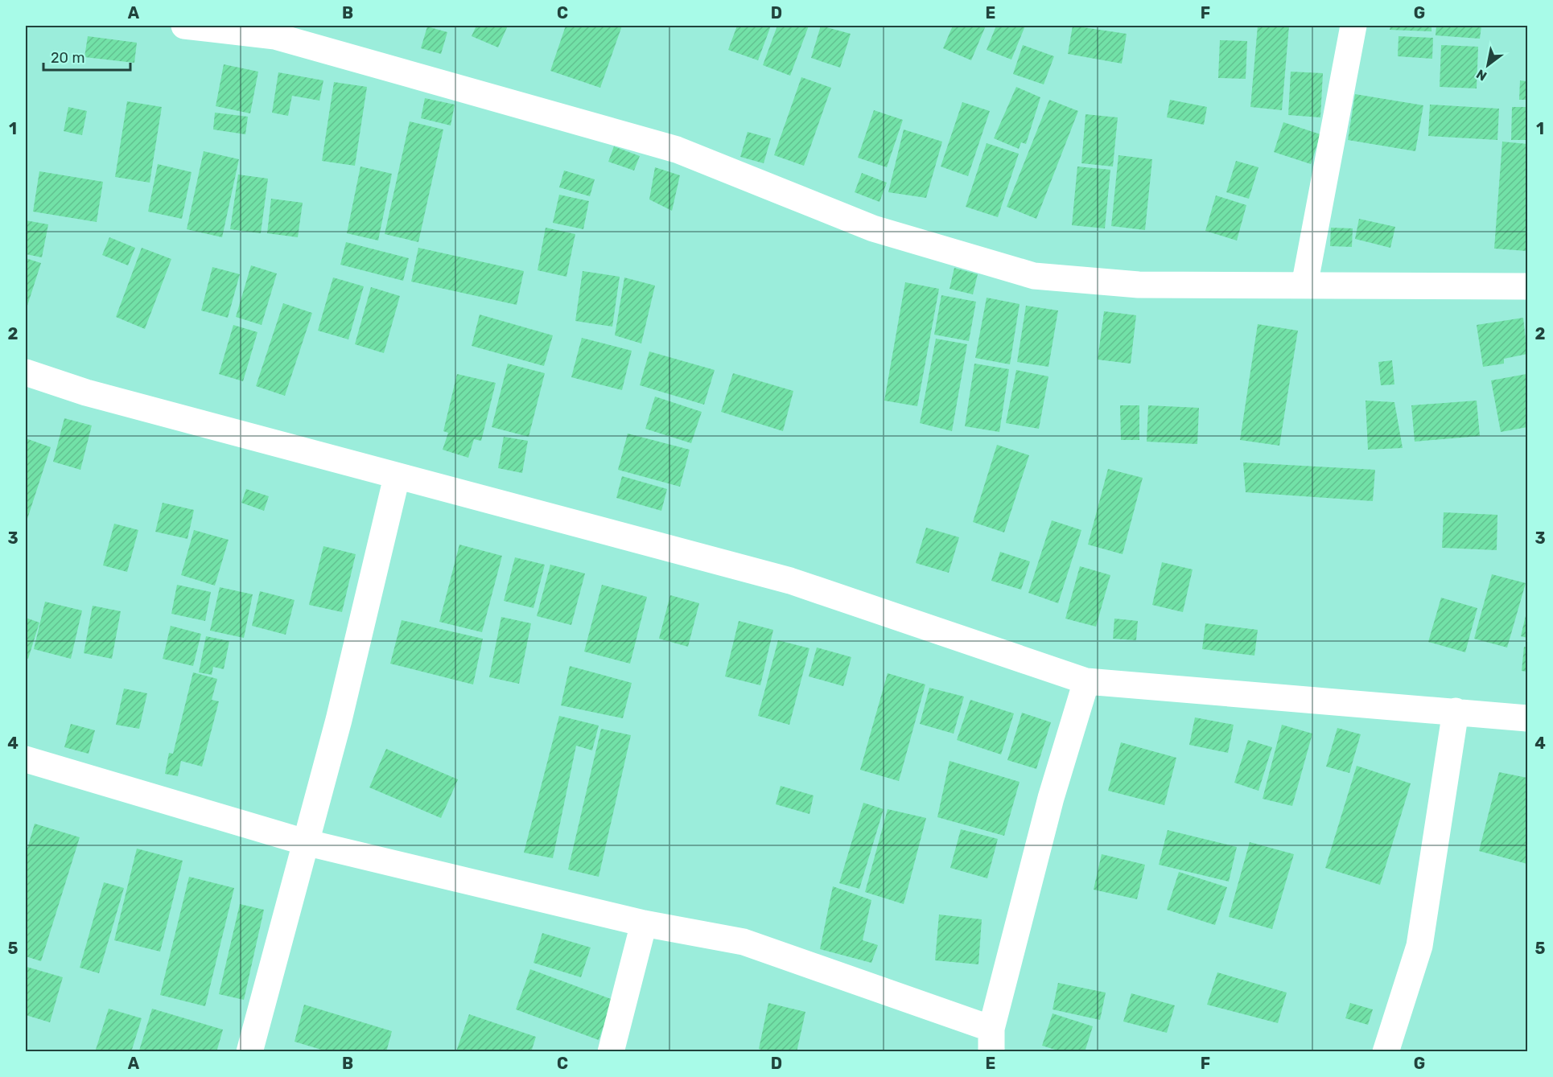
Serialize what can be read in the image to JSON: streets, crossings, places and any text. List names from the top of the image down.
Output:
{
  "scale_bar": "20 m",
  "north": "bottom left",
  "grid": {
    "columns": [
      "A",
      "B",
      "C",
      "D",
      "E",
      "F",
      "G"
    ],
    "rows": [
      "1",
      "2",
      "3",
      "4",
      "5"
    ]
  }
}
